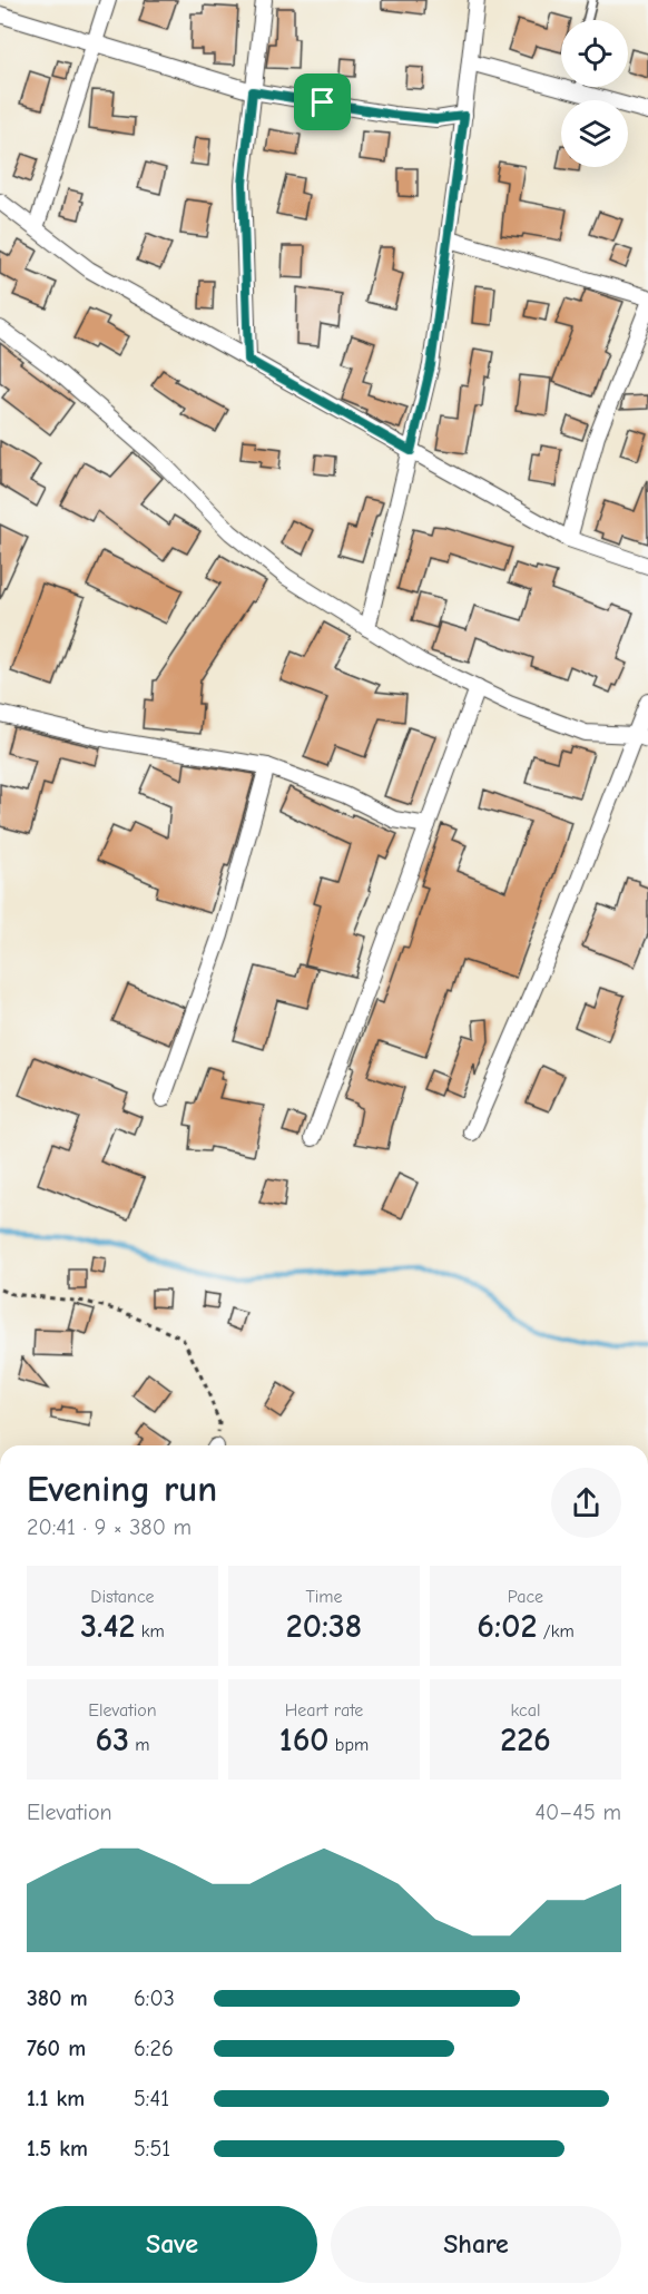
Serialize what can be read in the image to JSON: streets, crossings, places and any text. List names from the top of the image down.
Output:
{
  "page": {
    "heading": ["Evening run", "20:41 · 9 × 380 m"],
    "stats": [
      ["Distance", "3.42 km"],
      ["Time", "20:38"],
      ["Pace", "6:02 /km"],
      ["Elevation", "63 m"],
      ["Heart rate", "160 bpm"],
      ["kcal", "226"]
    ],
    "chart": ["Elevation", "40–45 m"],
    "list": [
      {
        "name": "380 m",
        "note": "6:03"
      },
      {
        "name": "760 m",
        "note": "6:26"
      },
      {
        "name": "1.1 km",
        "note": "5:41"
      },
      {
        "name": "1.5 km",
        "note": "5:51"
      }
    ],
    "buttons": ["Save", "Share"]
  }
}
